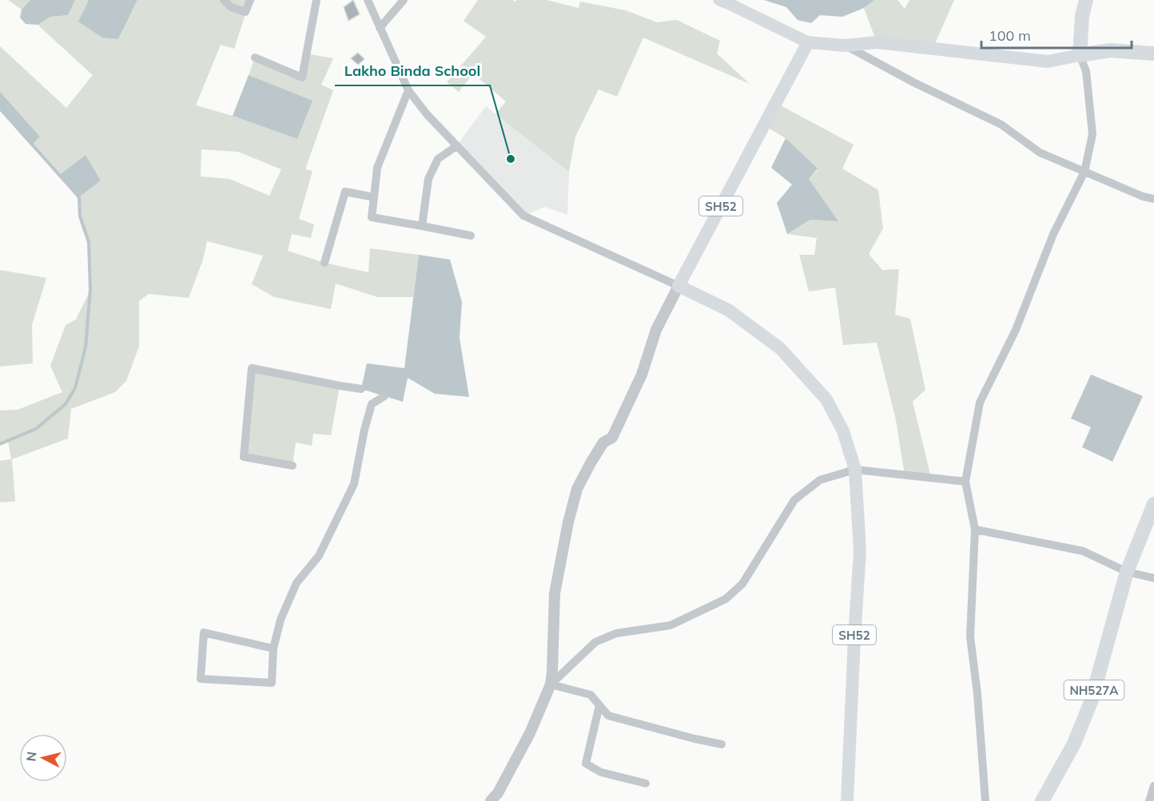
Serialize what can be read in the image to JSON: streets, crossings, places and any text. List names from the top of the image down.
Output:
{
  "streets": {
    "highway": ["NH527A"],
    "main road": ["SH52"]
  },
  "places": ["Lakho Binda School"],
  "scale_bar": "100 m",
  "north": "left"
}
